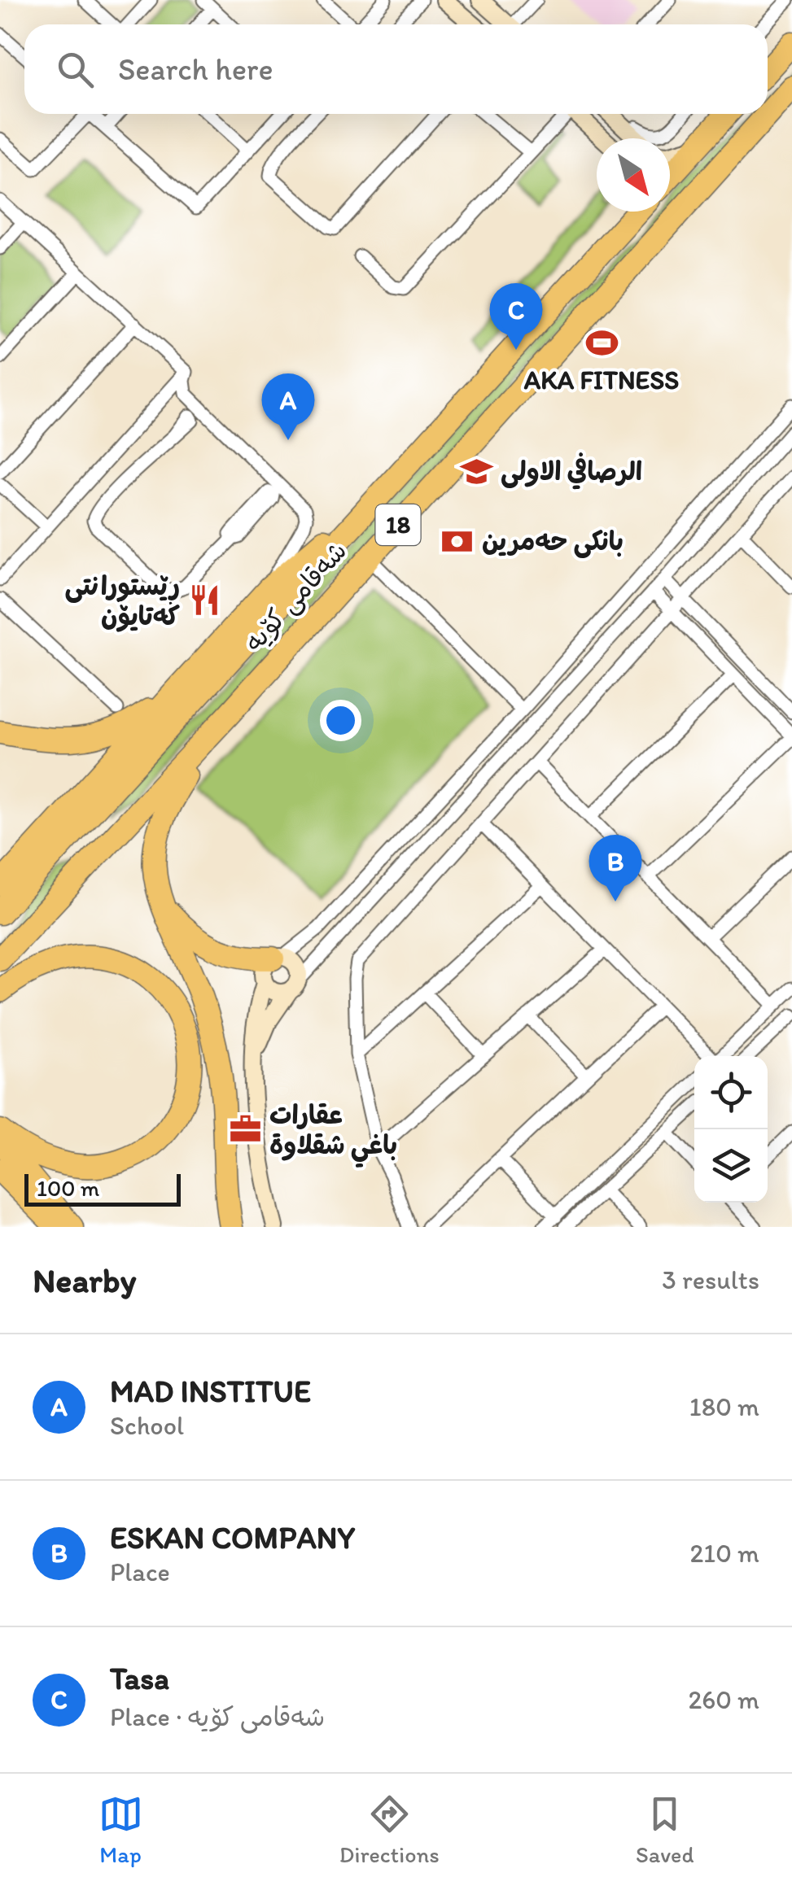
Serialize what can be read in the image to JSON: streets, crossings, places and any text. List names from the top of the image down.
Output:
{
  "streets": {
    "highway": ["18", "شەقامی کۆیە"]
  },
  "places": {
    "sports": ["AKA FITNESS"],
    "school or university": ["الرصافي الاولى"],
    "bank": ["بانكی حه‌مرین"],
    "restaurant": ["ڕێستورانتی کەتایۆن"],
    "office": ["عقارات باغي شقلاوة"]
  },
  "scale_bar": "100 m",
  "north": "bottom right",
  "page": {
    "search": "Search here",
    "pins": ["C", "A", "B"],
    "scale": "100 m",
    "heading": ["Nearby", "3 results"],
    "list": [
      {
        "mark": "A",
        "name": "MAD INSTITUE",
        "note": "School",
        "value": "180 m"
      },
      {
        "mark": "B",
        "name": "ESKAN COMPANY",
        "note": "Place",
        "value": "210 m"
      },
      {
        "mark": "C",
        "name": "Tasa",
        "note": "Place · شەقامی کۆیە",
        "value": "260 m"
      }
    ],
    "nav": ["Map", "Directions", "Saved"]
  }
}
